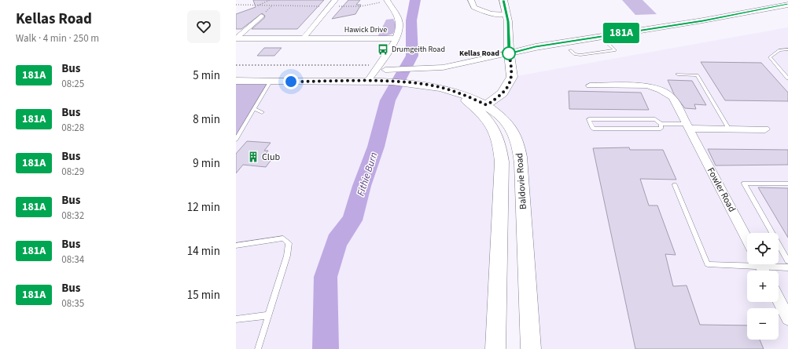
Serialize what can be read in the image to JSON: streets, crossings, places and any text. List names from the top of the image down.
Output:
{
  "streets": {
    "main road": ["Baldovie Road"],
    "street": ["Hawick Drive", "Fowler Road"]
  },
  "crossings": [
    ["Hawick Drive", "Baldovie Road"]
  ],
  "water": ["Fithie Burn"],
  "places": {
    "bus stop": ["Drumgeith Road"],
    "other": ["Kellas Road"],
    "building": ["Club"]
  },
  "lines": ["bus line 181A"],
  "page": {
    "heading": ["Kellas Road", "Walk · 4 min · 250 m"],
    "on_map": "181A",
    "list": [
      {
        "mark": "181A",
        "name": "Bus",
        "note": "08:25",
        "value": "5 min"
      },
      {
        "mark": "181A",
        "name": "Bus",
        "note": "08:28",
        "value": "8 min"
      },
      {
        "mark": "181A",
        "name": "Bus",
        "note": "08:29",
        "value": "9 min"
      },
      {
        "mark": "181A",
        "name": "Bus",
        "note": "08:32",
        "value": "12 min"
      },
      {
        "mark": "181A",
        "name": "Bus",
        "note": "08:34",
        "value": "14 min"
      },
      {
        "mark": "181A",
        "name": "Bus",
        "note": "08:35",
        "value": "15 min"
      }
    ],
    "map_buttons": ["+", "−"]
  }
}
